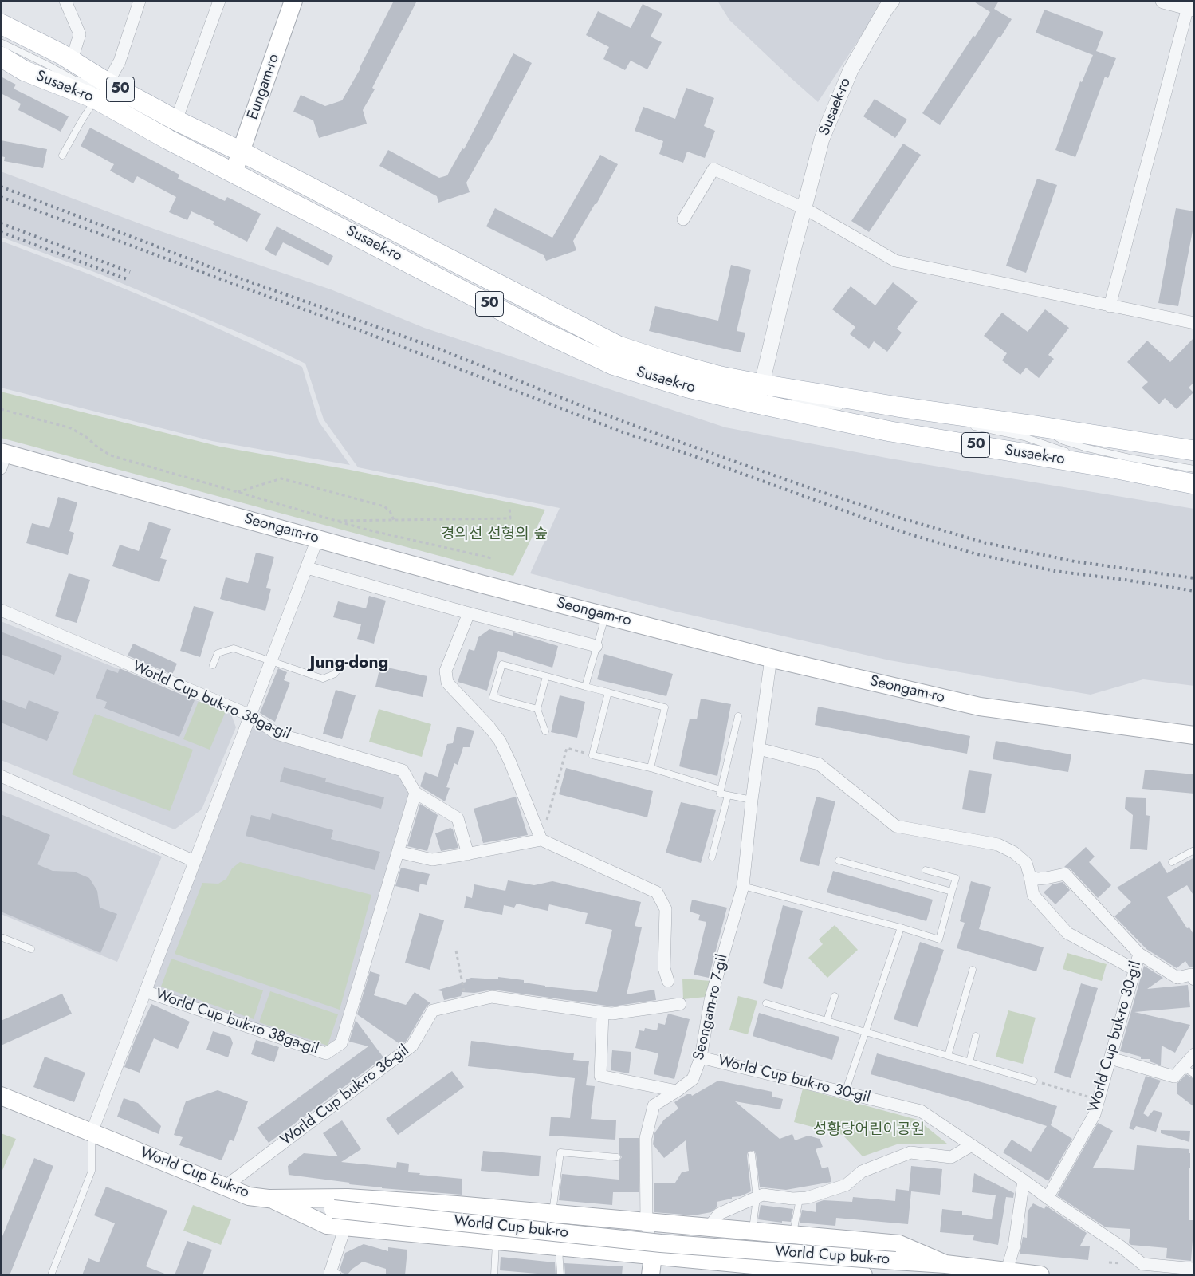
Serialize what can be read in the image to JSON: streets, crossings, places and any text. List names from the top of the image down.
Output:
{
  "streets": {
    "main road": [
      "Susaek-ro",
      "Eungam-ro",
      "50",
      "Seongam-ro",
      "World Cup buk-ro"
    ],
    "street": [
      "World Cup buk-ro 38ga-gil",
      "Seongam-ro 7-gil",
      "World Cup buk-ro 30-gil",
      "World Cup buk-ro 36-gil"
    ]
  },
  "crossings": [
    ["Susaek-ro", "Eungam-ro"],
    ["Seongam-ro", "Seongam-ro 7-gil"],
    ["Seongam-ro 7-gil", "World Cup buk-ro 30-gil"],
    ["World Cup buk-ro 36-gil", "World Cup buk-ro"]
  ],
  "districts": ["Jung-dong"],
  "parks": ["경의선 선형의 숲", "성황당어린이공원"]
}
